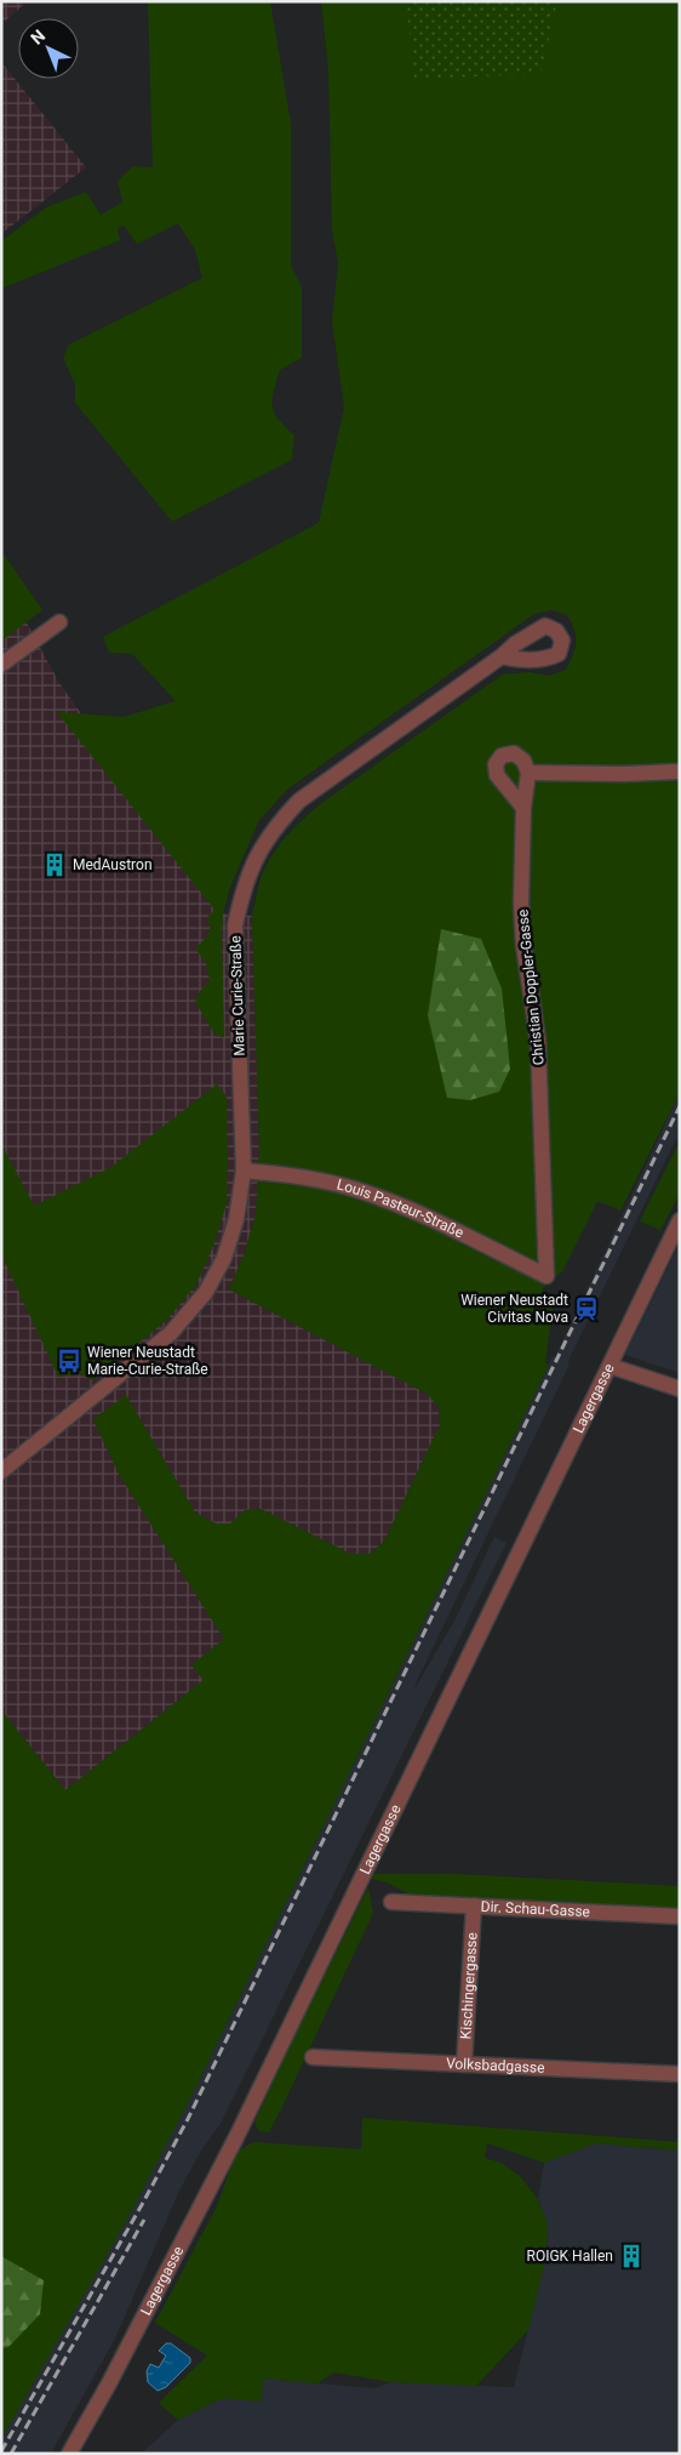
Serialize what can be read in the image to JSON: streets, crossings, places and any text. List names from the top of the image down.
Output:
{
  "streets": {
    "street": [
      "Christian Doppler-Gasse",
      "Marie Curie-Straße",
      "Louis Pasteur-Straße",
      "Lagergasse",
      "Dir. Schau-Gasse",
      "Kischingergasse",
      "Volksbadgasse"
    ]
  },
  "crossings": [
    ["Christian Doppler-Gasse", "Louis Pasteur-Straße"],
    ["Marie Curie-Straße", "Louis Pasteur-Straße"],
    ["Dir. Schau-Gasse", "Kischingergasse"],
    ["Kischingergasse", "Volksbadgasse"]
  ],
  "places": {
    "building": ["MedAustron", "ROIGK Hallen"],
    "station": ["Wiener Neustadt Civitas Nova"],
    "bus stop": ["Wiener Neustadt Marie-Curie-Straße"]
  },
  "north": "top left"
}
